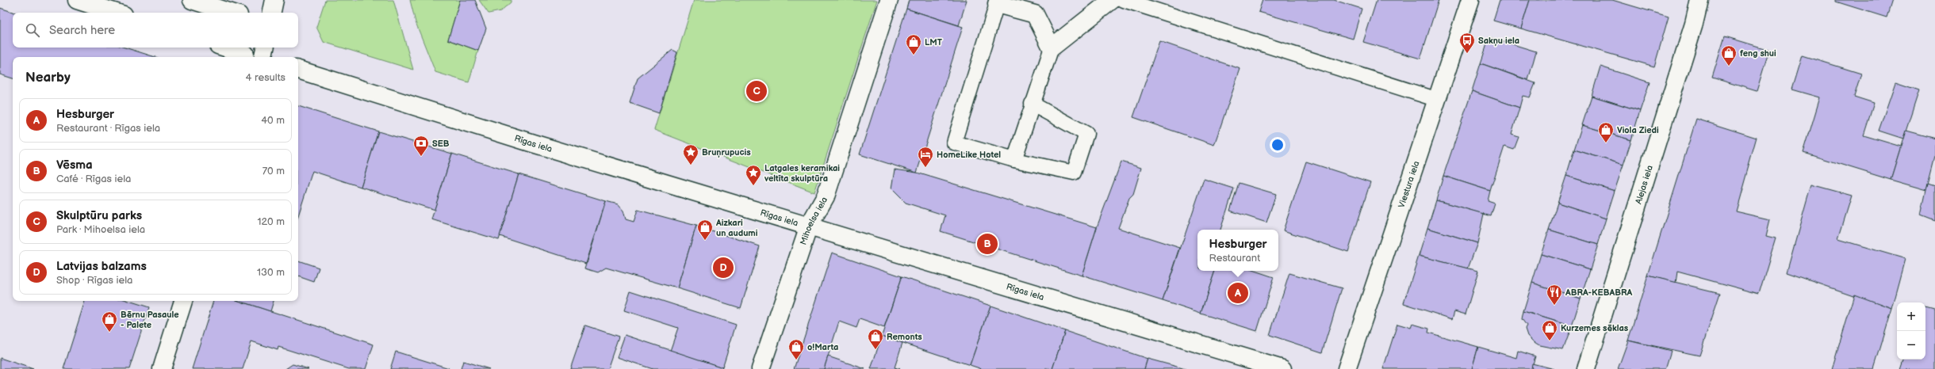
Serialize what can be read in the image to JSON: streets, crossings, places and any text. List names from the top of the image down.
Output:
{
  "streets": {
    "street": [
      "Rīgas iela",
      "Viestura iela",
      "Alejas iela",
      "Mihoelsa iela"
    ]
  },
  "crossings": [
    ["Rīgas iela", "Mihoelsa iela"]
  ],
  "places": {
    "bus stop": ["Sakņu iela"],
    "shop": [
      "LMT",
      "feng shui",
      "Viola Ziedi",
      "Aizkari un audumi",
      "Bērnu Pasaule - Palete",
      "Kurzemes sēklas",
      "Remonts",
      "o!Marta"
    ],
    "bank": ["SEB"],
    "place": ["Bruņrupucis", "Latgales keramikai veltīta skulptūra"],
    "hotel": ["HomeLike Hotel"],
    "restaurant": ["ABRA-KEBABRA"]
  },
  "page": {
    "search": "Search here",
    "heading": ["Nearby", "4 results"],
    "pins": [
      "C",
      "B",
      "D",
      "A"
    ],
    "list": [
      {
        "mark": "A",
        "name": "Hesburger",
        "note": "Restaurant · Rīgas iela",
        "value": "40 m"
      },
      {
        "mark": "B",
        "name": "Vēsma",
        "note": "Café · Rīgas iela",
        "value": "70 m"
      },
      {
        "mark": "C",
        "name": "Skulptūru parks",
        "note": "Park · Mihoelsa iela",
        "value": "120 m"
      },
      {
        "mark": "D",
        "name": "Latvijas balzams",
        "note": "Shop · Rīgas iela",
        "value": "130 m"
      }
    ],
    "popup": ["Hesburger", "Restaurant"],
    "map_buttons": ["+", "−"]
  }
}
